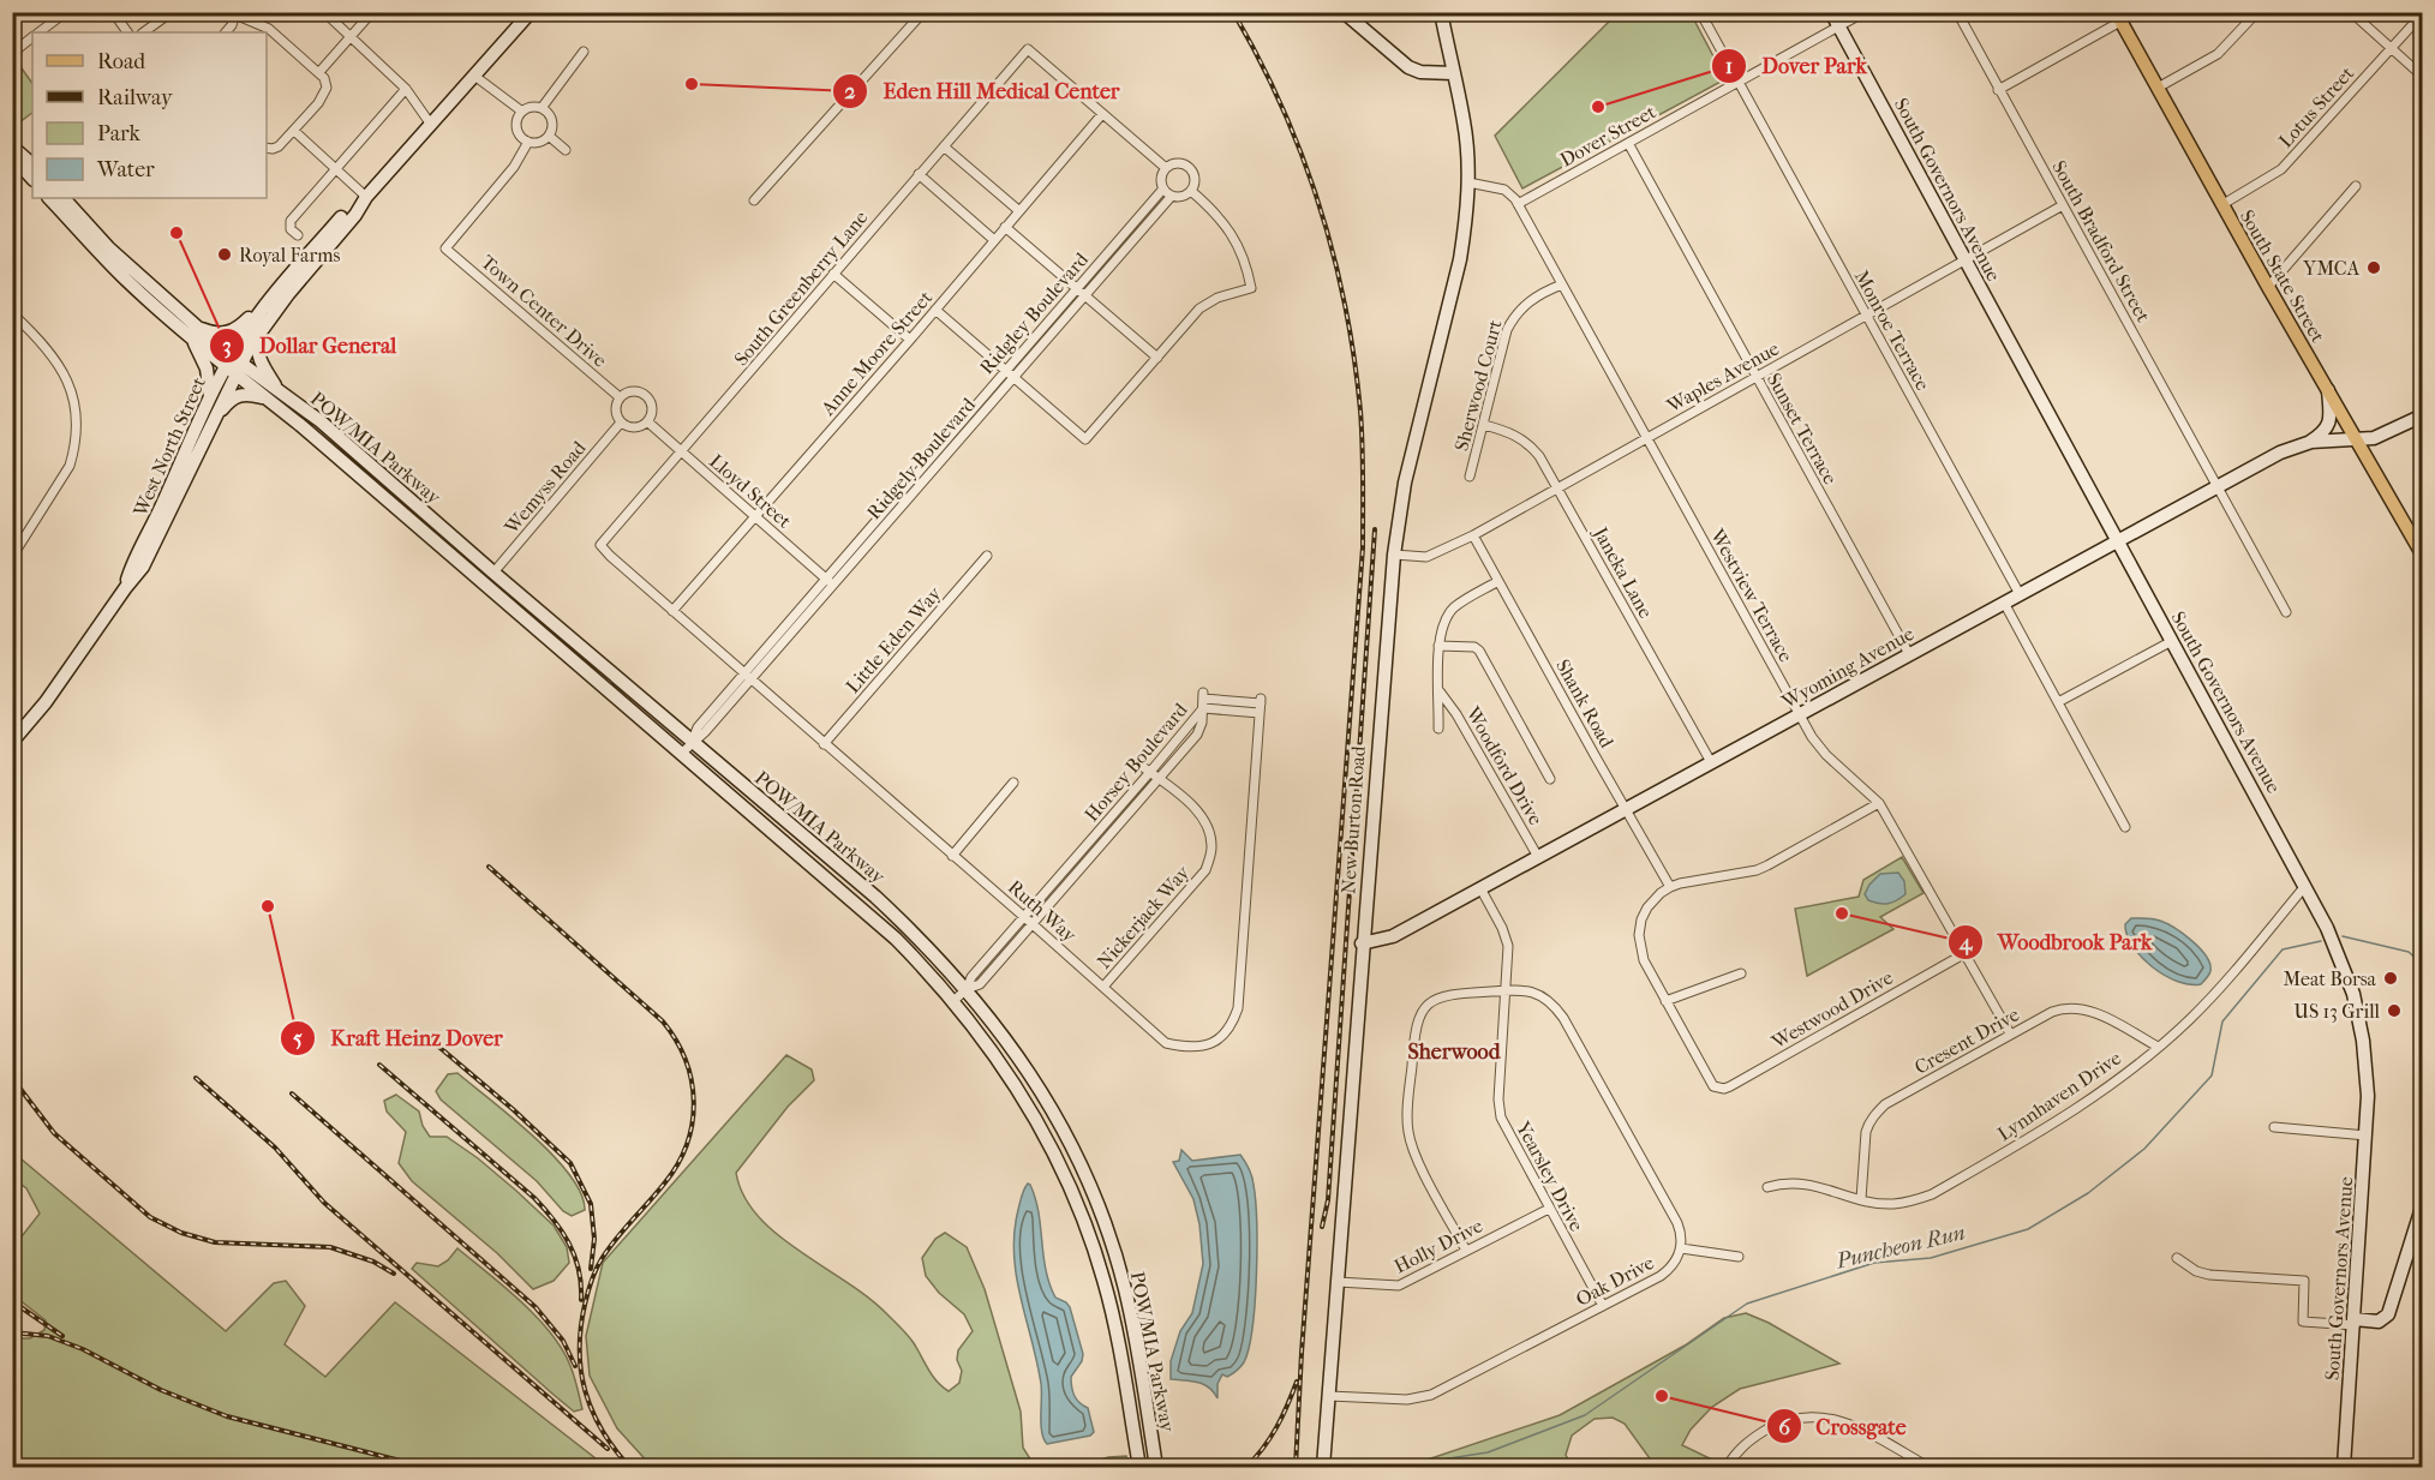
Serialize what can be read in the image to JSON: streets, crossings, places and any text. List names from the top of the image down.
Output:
{
  "streets": {
    "main road": [
      "South Governors Avenue",
      "South State Street",
      "West North Street",
      "POW/MIA Parkway",
      "Wyoming Avenue",
      "New Burton Road"
    ],
    "street": [
      "Lotus Street",
      "Dover Street",
      "South Bradford Street",
      "South Greenberry Lane",
      "Town Center Drive",
      "Ridgley Boulevard",
      "Monroe Terrace",
      "Anne Moore Street",
      "Waples Avenue",
      "Sherwood Court",
      "Sunset Terrace",
      "Ridgely Boulevard",
      "Wemyss Road",
      "Lloyd Street",
      "Janeka Lane",
      "Westview Terrace",
      "Little Eden Way",
      "Shank Road",
      "Horsey Boulevard",
      "Woodford Drive",
      "Ruth Way",
      "Nickerjack Way",
      "Westwood Drive",
      "Cresent Drive",
      "Lynnhaven Drive",
      "Yearsley Drive",
      "Holly Drive",
      "Oak Drive"
    ]
  },
  "crossings": [
    ["Lotus Street", "South State Street"],
    ["Dover Street", "South Governors Avenue"],
    ["Dover Street", "Monroe Terrace"],
    ["Dover Street", "Sunset Terrace"],
    ["Dover Street", "Westview Terrace"],
    ["South Governors Avenue", "Waples Avenue"],
    ["South Governors Avenue", "Wyoming Avenue"],
    ["South Governors Avenue", "Lynnhaven Drive"],
    ["South Bradford Street", "Waples Avenue"],
    ["South Bradford Street", "Wyoming Avenue"],
    ["South State Street", "Wyoming Avenue"],
    ["South Greenberry Lane", "Anne Moore Street"],
    ["South Greenberry Lane", "Lloyd Street"],
    ["South Greenberry Lane", "Ruth Way"],
    ["Town Center Drive", "Wemyss Road"],
    ["Town Center Drive", "Lloyd Street"],
    ["Ridgley Boulevard", "Ridgely Boulevard"],
    ["Monroe Terrace", "Waples Avenue"],
    ["Monroe Terrace", "Wyoming Avenue"],
    ["Anne Moore Street", "Lloyd Street"],
    ["Anne Moore Street", "Ruth Way"],
    ["Waples Avenue", "Sunset Terrace"],
    ["Waples Avenue", "Janeka Lane"],
    ["Waples Avenue", "Westview Terrace"],
    ["Waples Avenue", "Shank Road"],
    ["Waples Avenue", "New Burton Road"],
    ["Sherwood Court", "Janeka Lane"],
    ["Sherwood Court", "Westview Terrace"],
    ["Sunset Terrace", "Wyoming Avenue"],
    ["West North Street", "POW/MIA Parkway"],
    ["POW/MIA Parkway", "Ridgely Boulevard"],
    ["POW/MIA Parkway", "Wemyss Road"],
    ["POW/MIA Parkway", "Horsey Boulevard"],
    ["Ridgely Boulevard", "Lloyd Street"],
    ["Ridgely Boulevard", "Ruth Way"],
    ["Wemyss Road", "Lloyd Street"],
    ["Janeka Lane", "Wyoming Avenue"],
    ["Westview Terrace", "Wyoming Avenue"],
    ["Westview Terrace", "Westwood Drive"],
    ["Westview Terrace", "Cresent Drive"],
    ["Little Eden Way", "Ruth Way"],
    ["Wyoming Avenue", "Shank Road"],
    ["Wyoming Avenue", "Woodford Drive"],
    ["Wyoming Avenue", "New Burton Road"],
    ["Wyoming Avenue", "Yearsley Drive"],
    ["Horsey Boulevard", "Ruth Way"],
    ["Horsey Boulevard", "Nickerjack Way"],
    ["New Burton Road", "Holly Drive"],
    ["New Burton Road", "Oak Drive"],
    ["Ruth Way", "Nickerjack Way"],
    ["Cresent Drive", "Lynnhaven Drive"],
    ["Yearsley Drive", "Holly Drive"],
    ["Yearsley Drive", "Oak Drive"]
  ],
  "districts": ["Sherwood"],
  "water": ["Puncheon Run"],
  "places": [
    "Eden Hill Medical Center",
    "Dover Park",
    "Dollar General",
    "Royal Farms",
    "YMCA",
    "Kraft Heinz Dover",
    "Woodbrook Park",
    "Meat Borsa",
    "US 13 Grill",
    "Crossgate"
  ],
  "legend": [
    "Road",
    "Railway",
    "Park",
    "Water"
  ]
}
